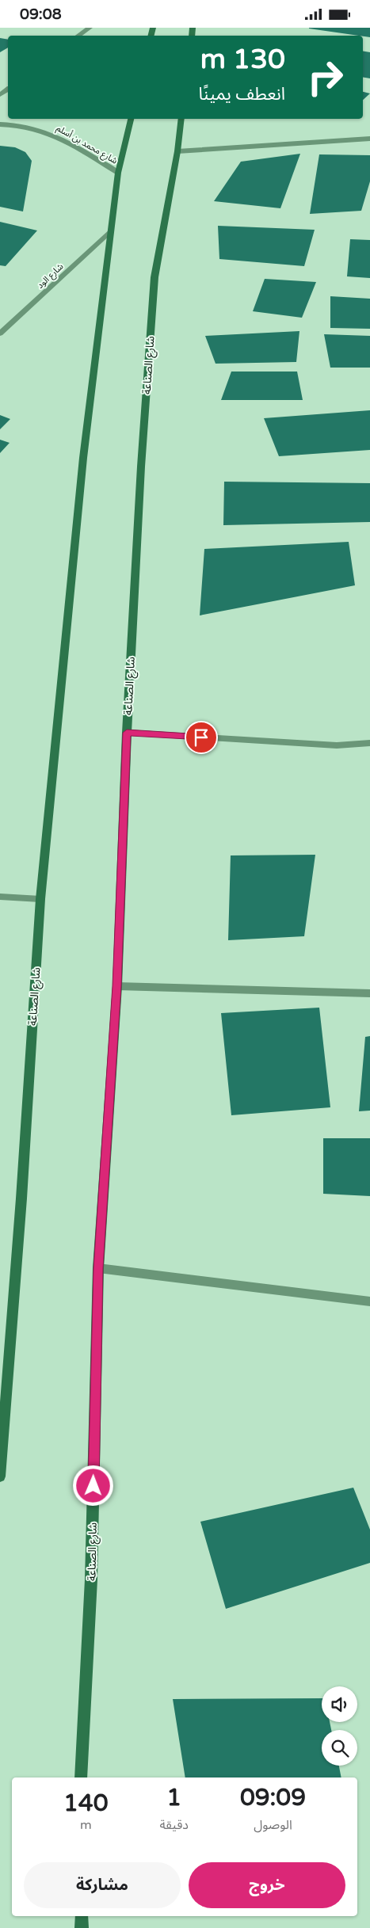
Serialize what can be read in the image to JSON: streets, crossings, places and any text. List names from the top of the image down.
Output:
{
  "streets": {
    "main road": ["شارع الصناعة"],
    "street": ["شارع محمد بن أسلم", "شارع الود"]
  },
  "crossings": [
    ["شارع محمد بن أسلم", "شارع الصناعة"],
    ["شارع الود", "شارع الصناعة"]
  ],
  "page": {
    "status": "09:08",
    "turn": ["130 m", "انعطف يمينًا"],
    "eta": [
      "09:09",
      "الوصول",
      "1",
      "دقيقة",
      "140",
      "m"
    ],
    "buttons": ["خروج", "مشاركة"]
  }
}
